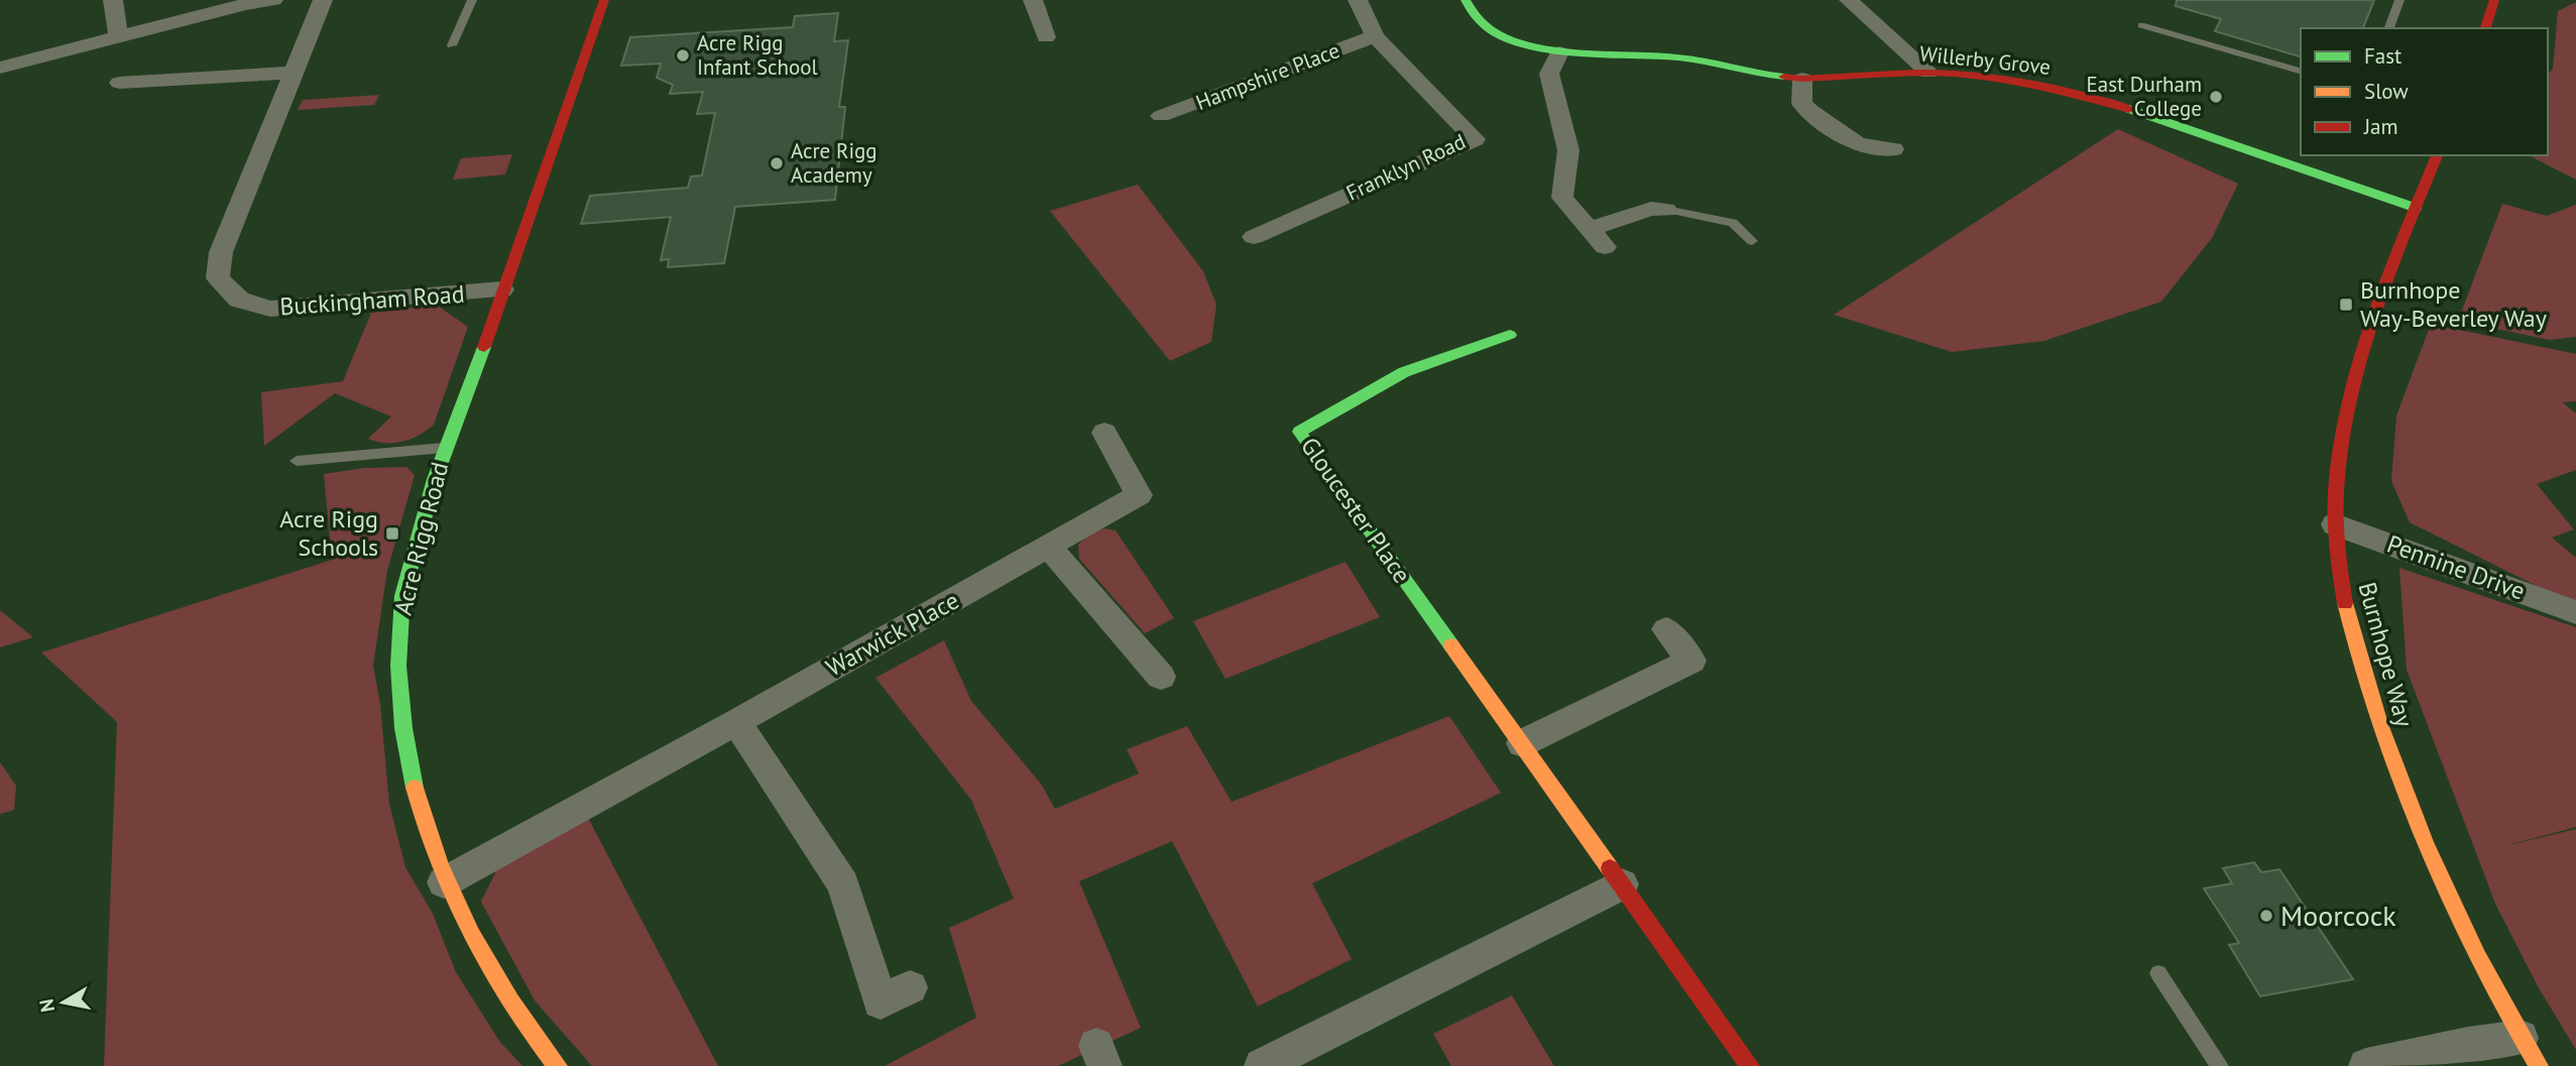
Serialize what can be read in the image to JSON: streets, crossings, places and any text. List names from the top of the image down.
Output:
{
  "streets": {
    "street": [
      "Willerby Grove",
      "Hampshire Place",
      "Franklyn Road",
      "Buckingham Road",
      "Gloucester Place",
      "Acre Rigg Road",
      "Pennine Drive",
      "Warwick Place",
      "Burnhope Way"
    ]
  },
  "crossings": [
    ["Willerby Grove", "Burnhope Way"],
    ["Hampshire Place", "Franklyn Road"],
    ["Buckingham Road", "Acre Rigg Road"],
    ["Acre Rigg Road", "Warwick Place"],
    ["Pennine Drive", "Burnhope Way"]
  ],
  "places": {
    "other": [
      "Acre Rigg Infant School",
      "East Durham College",
      "Acre Rigg Academy",
      "Moorcock"
    ],
    "transit": ["Burnhope Way-Beverley Way", "Acre Rigg Schools"]
  },
  "legend": ["Fast", "Slow", "Jam"],
  "north": "left"
}
